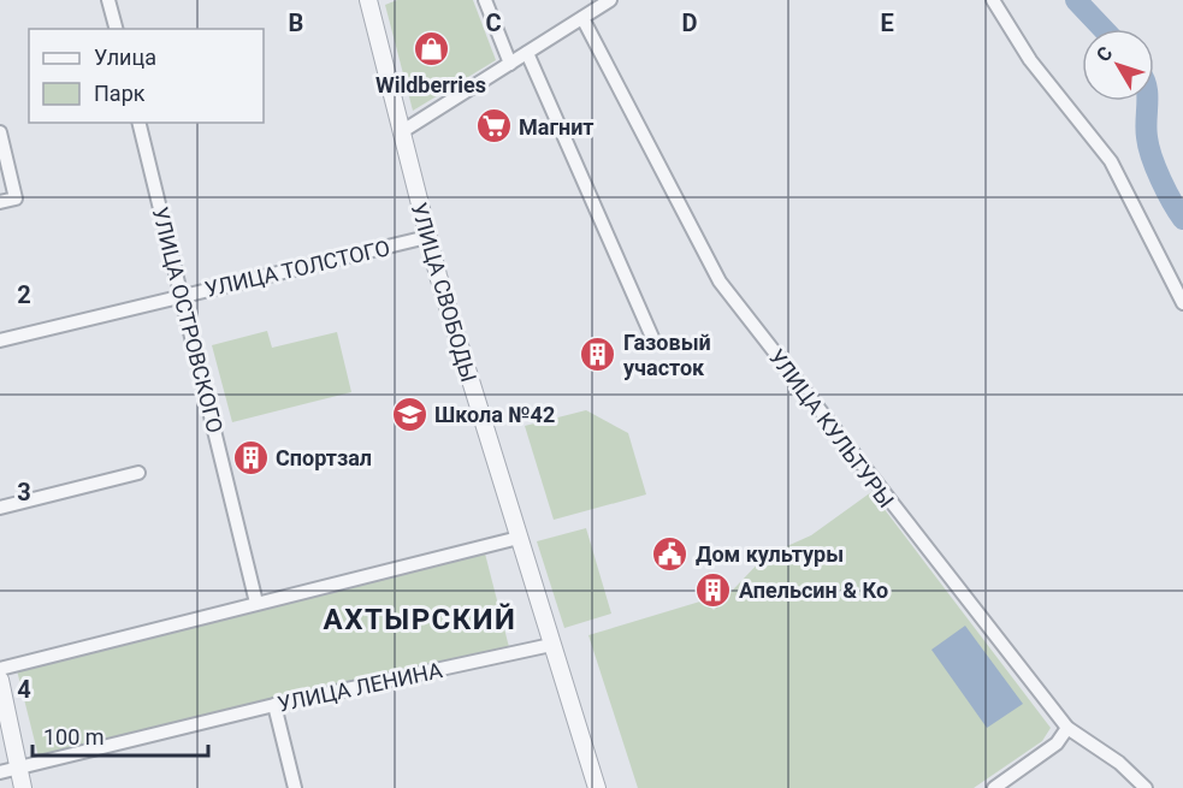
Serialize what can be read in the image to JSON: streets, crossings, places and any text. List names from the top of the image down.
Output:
{
  "streets": {
    "street": [
      "УЛИЦА ТОЛСТОГО",
      "УЛИЦА СВОБОДЫ",
      "УЛИЦА ОСТРОВСКОГО",
      "УЛИЦА КУЛЬТУРЫ",
      "УЛИЦА ЛЕНИНА"
    ]
  },
  "crossings": [
    ["УЛИЦА ТОЛСТОГО", "УЛИЦА СВОБОДЫ"],
    ["УЛИЦА ТОЛСТОГО", "УЛИЦА ОСТРОВСКОГО"],
    ["УЛИЦА СВОБОДЫ", "УЛИЦА ЛЕНИНА"]
  ],
  "districts": ["АХТЫРСКИЙ"],
  "places": {
    "shop": ["Wildberries"],
    "supermarket": ["Магнит"],
    "building": ["Газовый участок", "Спортзал", "Апельсин & Ко"],
    "school or university": ["Школа №42"],
    "public building": ["Дом культуры"]
  },
  "legend": ["Улица", "Парк"],
  "scale_bar": "100 m",
  "north": "top left",
  "grid": {
    "columns": [
      "B",
      "C",
      "D",
      "E"
    ],
    "rows": ["2", "3", "4"]
  }
}
